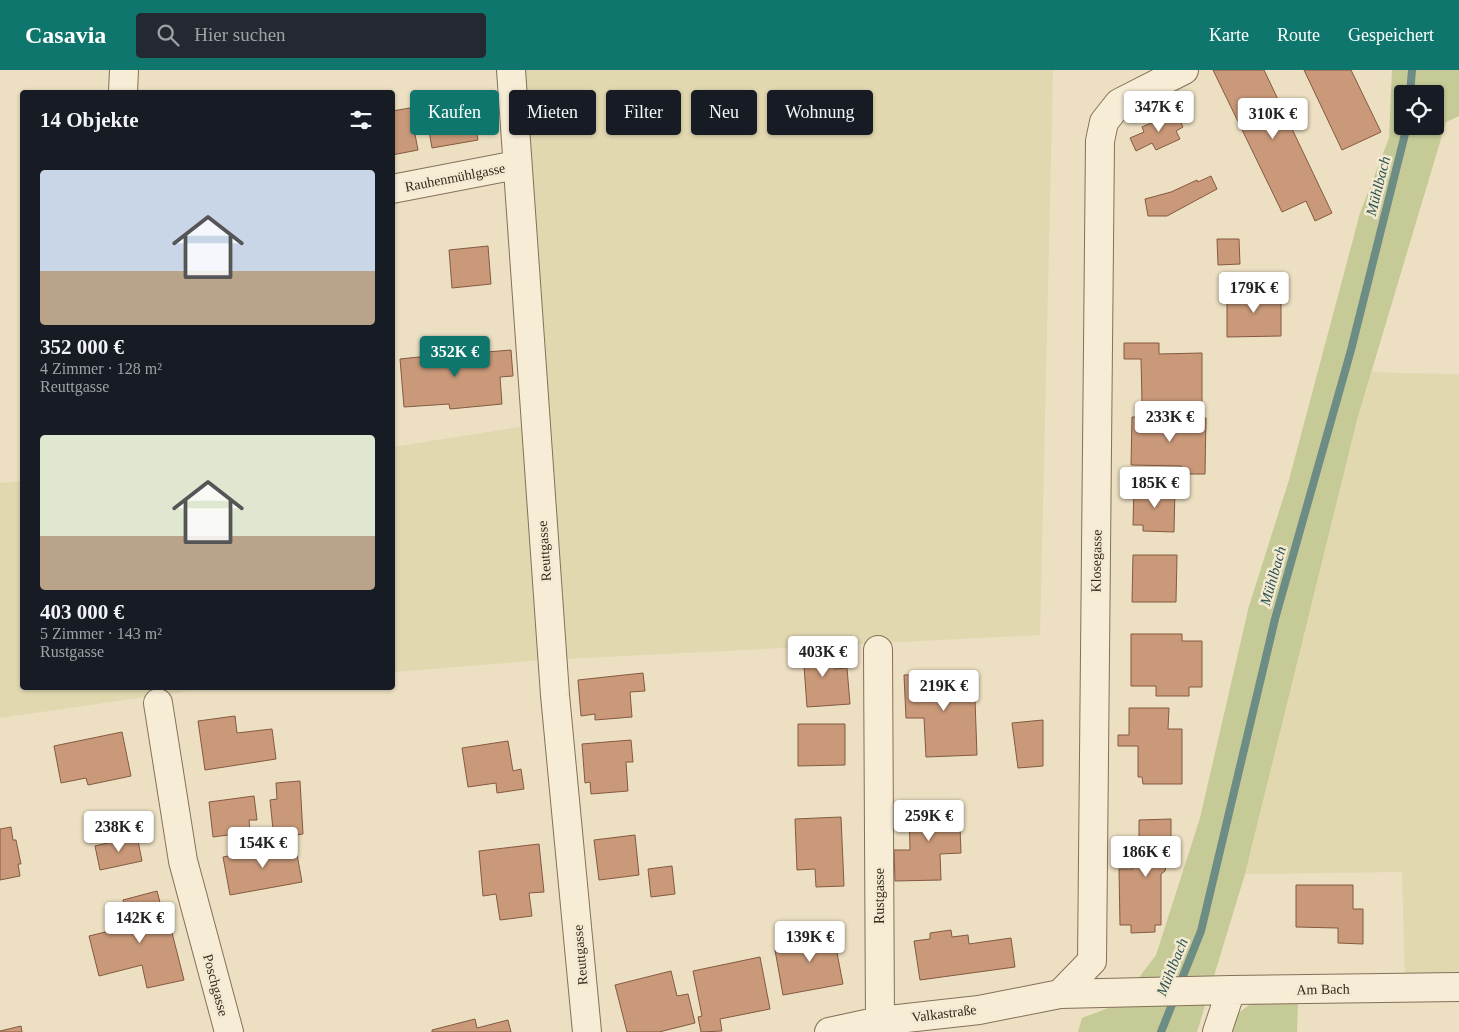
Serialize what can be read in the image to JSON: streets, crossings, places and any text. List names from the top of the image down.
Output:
{
  "streets": {
    "street": [
      "Rauhenmühlgasse",
      "Reuttgasse",
      "Klosegasse",
      "Rustgasse",
      "Poschgasse",
      "Am Bach",
      "Valkastraße"
    ]
  },
  "crossings": [
    ["Rauhenmühlgasse", "Reuttgasse"],
    ["Klosegasse", "Valkastraße"],
    ["Rustgasse", "Valkastraße"],
    ["Am Bach", "Valkastraße"]
  ],
  "water": ["Mühlbach"],
  "page": {
    "header": "Casavia",
    "search": "Hier suchen",
    "nav": ["Karte", "Route", "Gespeichert"],
    "chip": [
      "Kaufen",
      "Mieten",
      "Filter",
      "Neu",
      "Wohnung"
    ],
    "heading": "14 Objekte",
    "price": [
      "347K €",
      "310K €",
      "179K €",
      "352K €",
      "233K €",
      "185K €",
      "403K €",
      "219K €",
      "259K €",
      "238K €",
      "154K €",
      "186K €",
      "142K €",
      "139K €"
    ],
    "list": [
      {
        "name": "352 000 €",
        "note": "4 Zimmer · 128 m² · Reuttgasse"
      },
      {
        "name": "403 000 €",
        "note": "5 Zimmer · 143 m² · Rustgasse"
      }
    ]
  }
}
